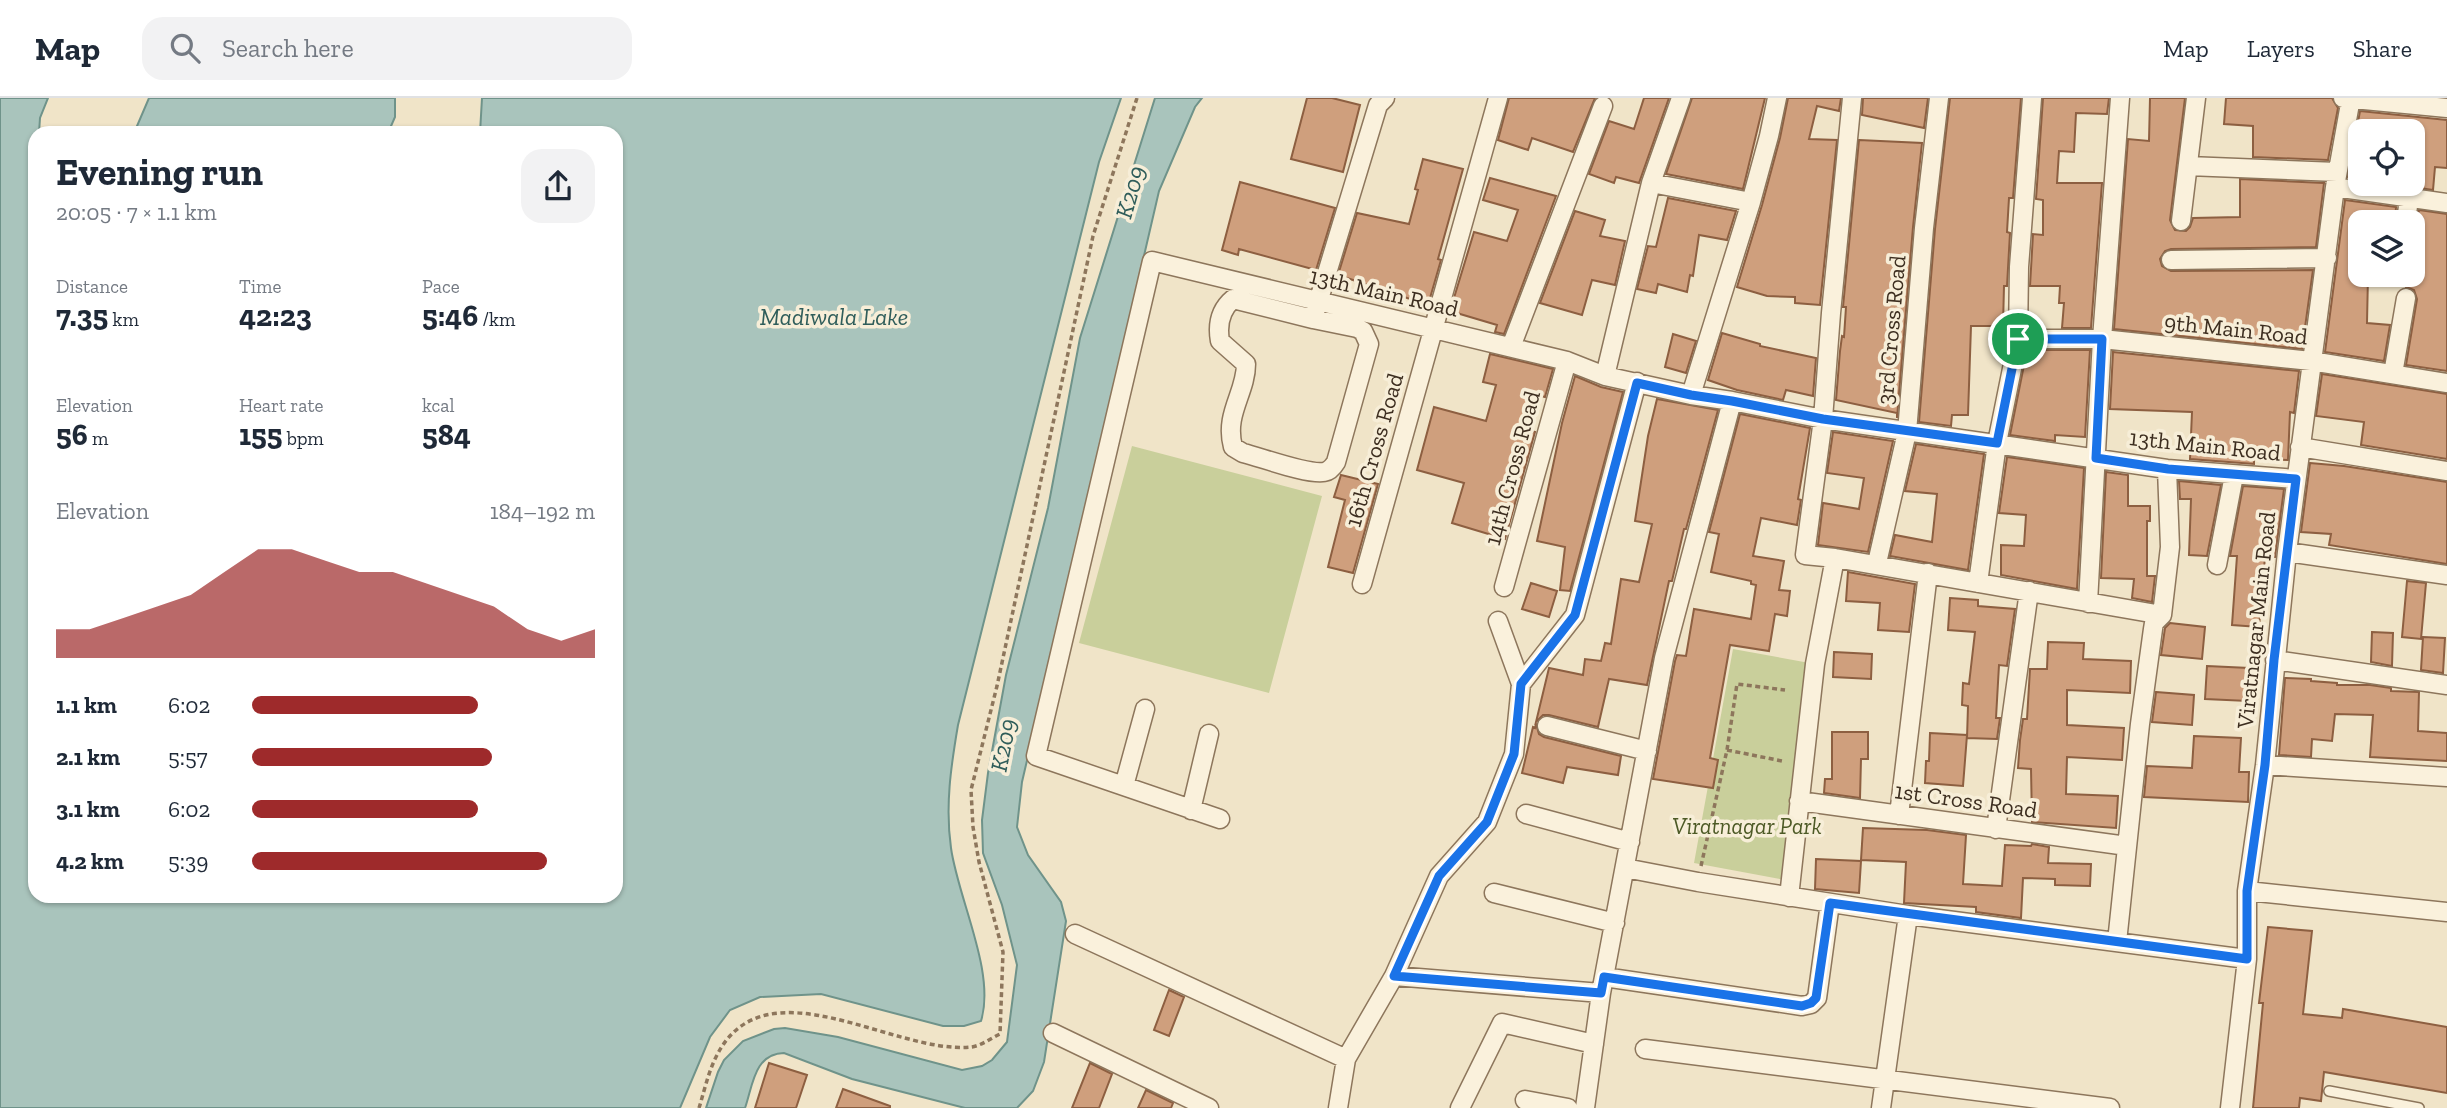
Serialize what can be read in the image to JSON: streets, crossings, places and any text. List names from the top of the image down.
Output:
{
  "streets": {
    "street": [
      "13th Main Road",
      "9th Main Road",
      "3rd Cross Road",
      "16th Cross Road",
      "14th Cross Road",
      "Viratnagar Main Road",
      "1st Cross Road"
    ]
  },
  "crossings": [
    ["13th Main Road", "3rd Cross Road"],
    ["13th Main Road", "16th Cross Road"],
    ["13th Main Road", "14th Cross Road"],
    ["13th Main Road", "Viratnagar Main Road"],
    ["9th Main Road", "Viratnagar Main Road"]
  ],
  "water": ["K209", "Madiwala Lake"],
  "parks": ["Viratnagar Park"],
  "page": {
    "header": "Map",
    "search": "Search here",
    "nav": ["Map", "Layers", "Share"],
    "heading": ["Evening run", "20:05 · 7 × 1.1 km"],
    "stats": [
      ["Distance", "7.35 km"],
      ["Time", "42:23"],
      ["Pace", "5:46 /km"],
      ["Elevation", "56 m"],
      ["Heart rate", "155 bpm"],
      ["kcal", "584"]
    ],
    "chart": ["Elevation", "184–192 m"],
    "list": [
      {
        "name": "1.1 km",
        "note": "6:02"
      },
      {
        "name": "2.1 km",
        "note": "5:57"
      },
      {
        "name": "3.1 km",
        "note": "6:02"
      },
      {
        "name": "4.2 km",
        "note": "5:39"
      }
    ]
  }
}
